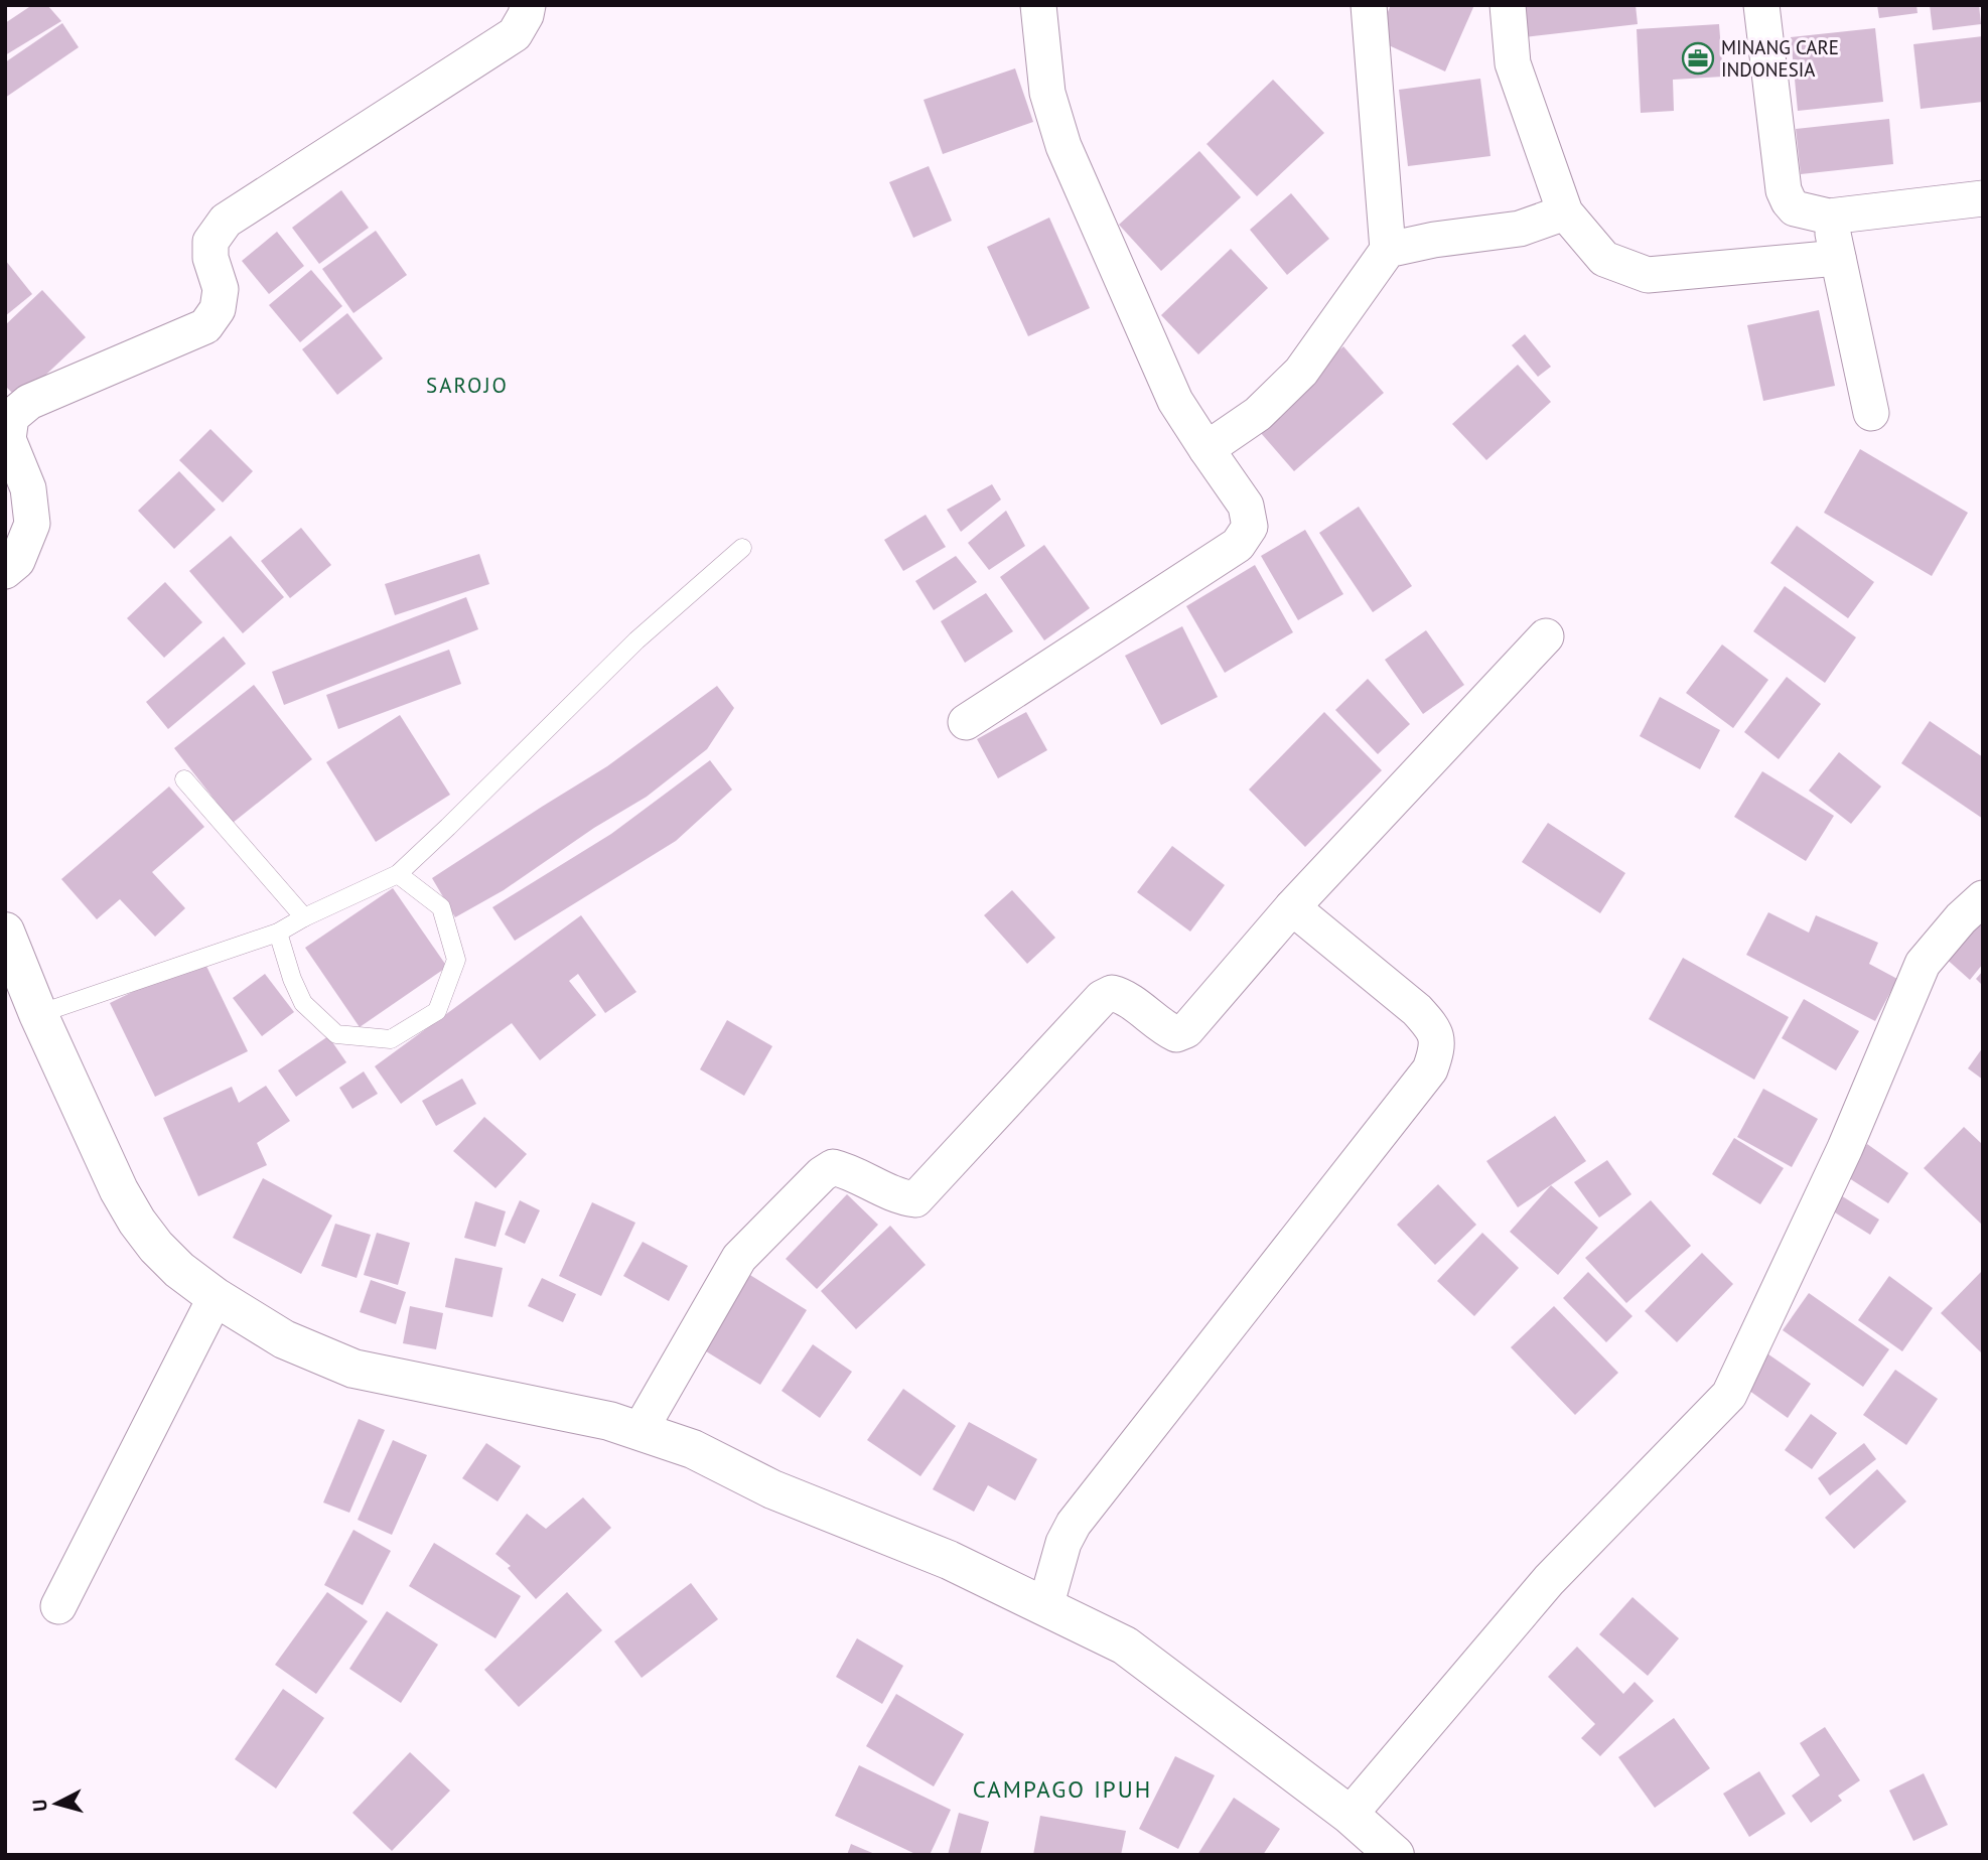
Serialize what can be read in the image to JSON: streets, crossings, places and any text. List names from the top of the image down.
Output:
{
  "districts": ["SAROJO", "CAMPAGO IPUH"],
  "places": {
    "office": ["MINANG CARE INDONESIA"]
  },
  "north": "left"
}
